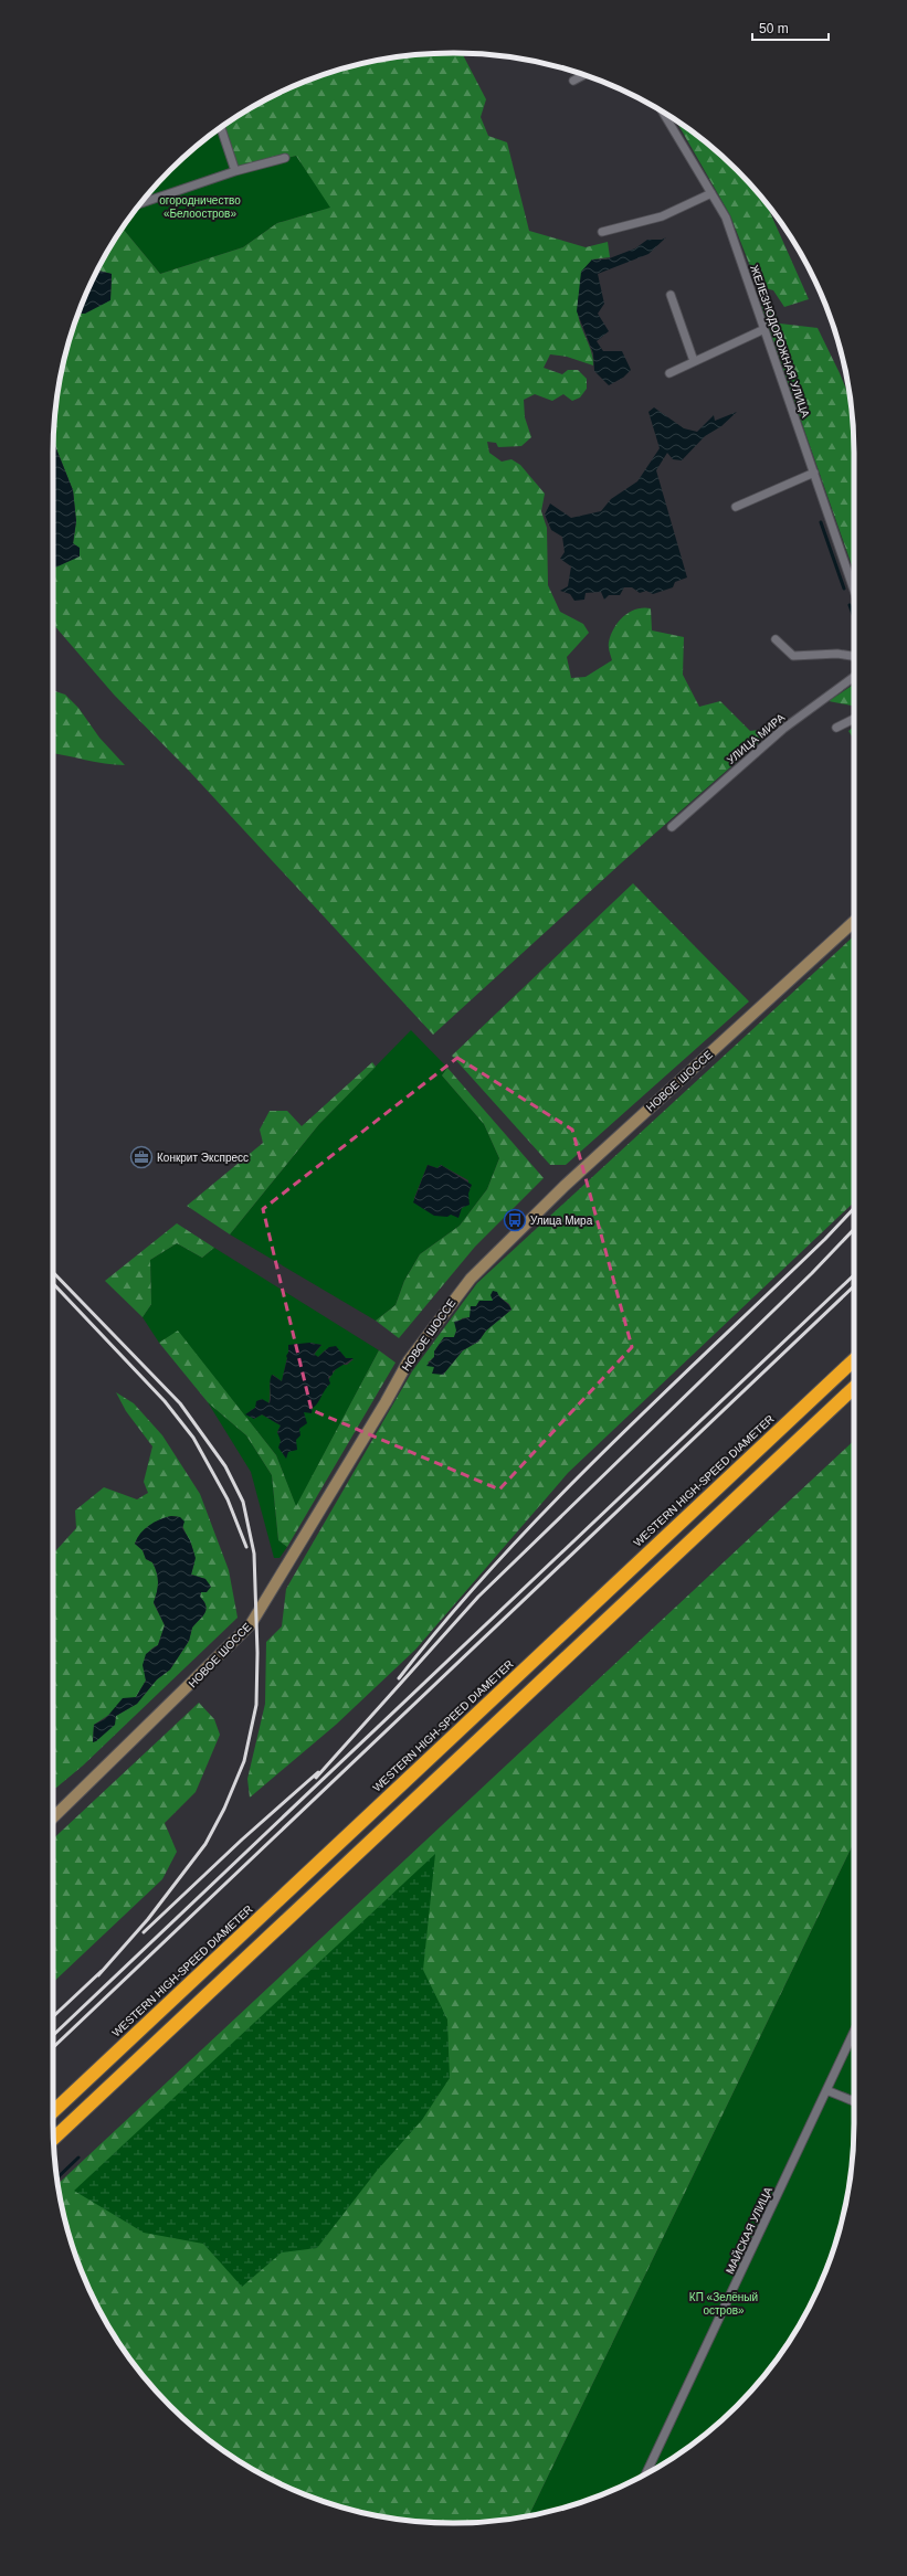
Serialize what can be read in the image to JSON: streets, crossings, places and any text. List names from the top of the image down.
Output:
{
  "streets": {
    "highway": ["WESTERN HIGH-SPEED DIAMETER"],
    "main road": ["НОВОЕ ШОССЕ"],
    "street": ["ЖЕЛЕЗНОДОРОЖНАЯ УЛИЦА", "УЛИЦА МИРА", "МАЙСКАЯ УЛИЦА"]
  },
  "parks": ["огородничество «Белоостров»", "КП «Зелёный остров»"],
  "places": {
    "office": ["Конкрит Экспресс"],
    "bus stop": ["Улица Мира"]
  },
  "scale_bar": "50 m"
}
